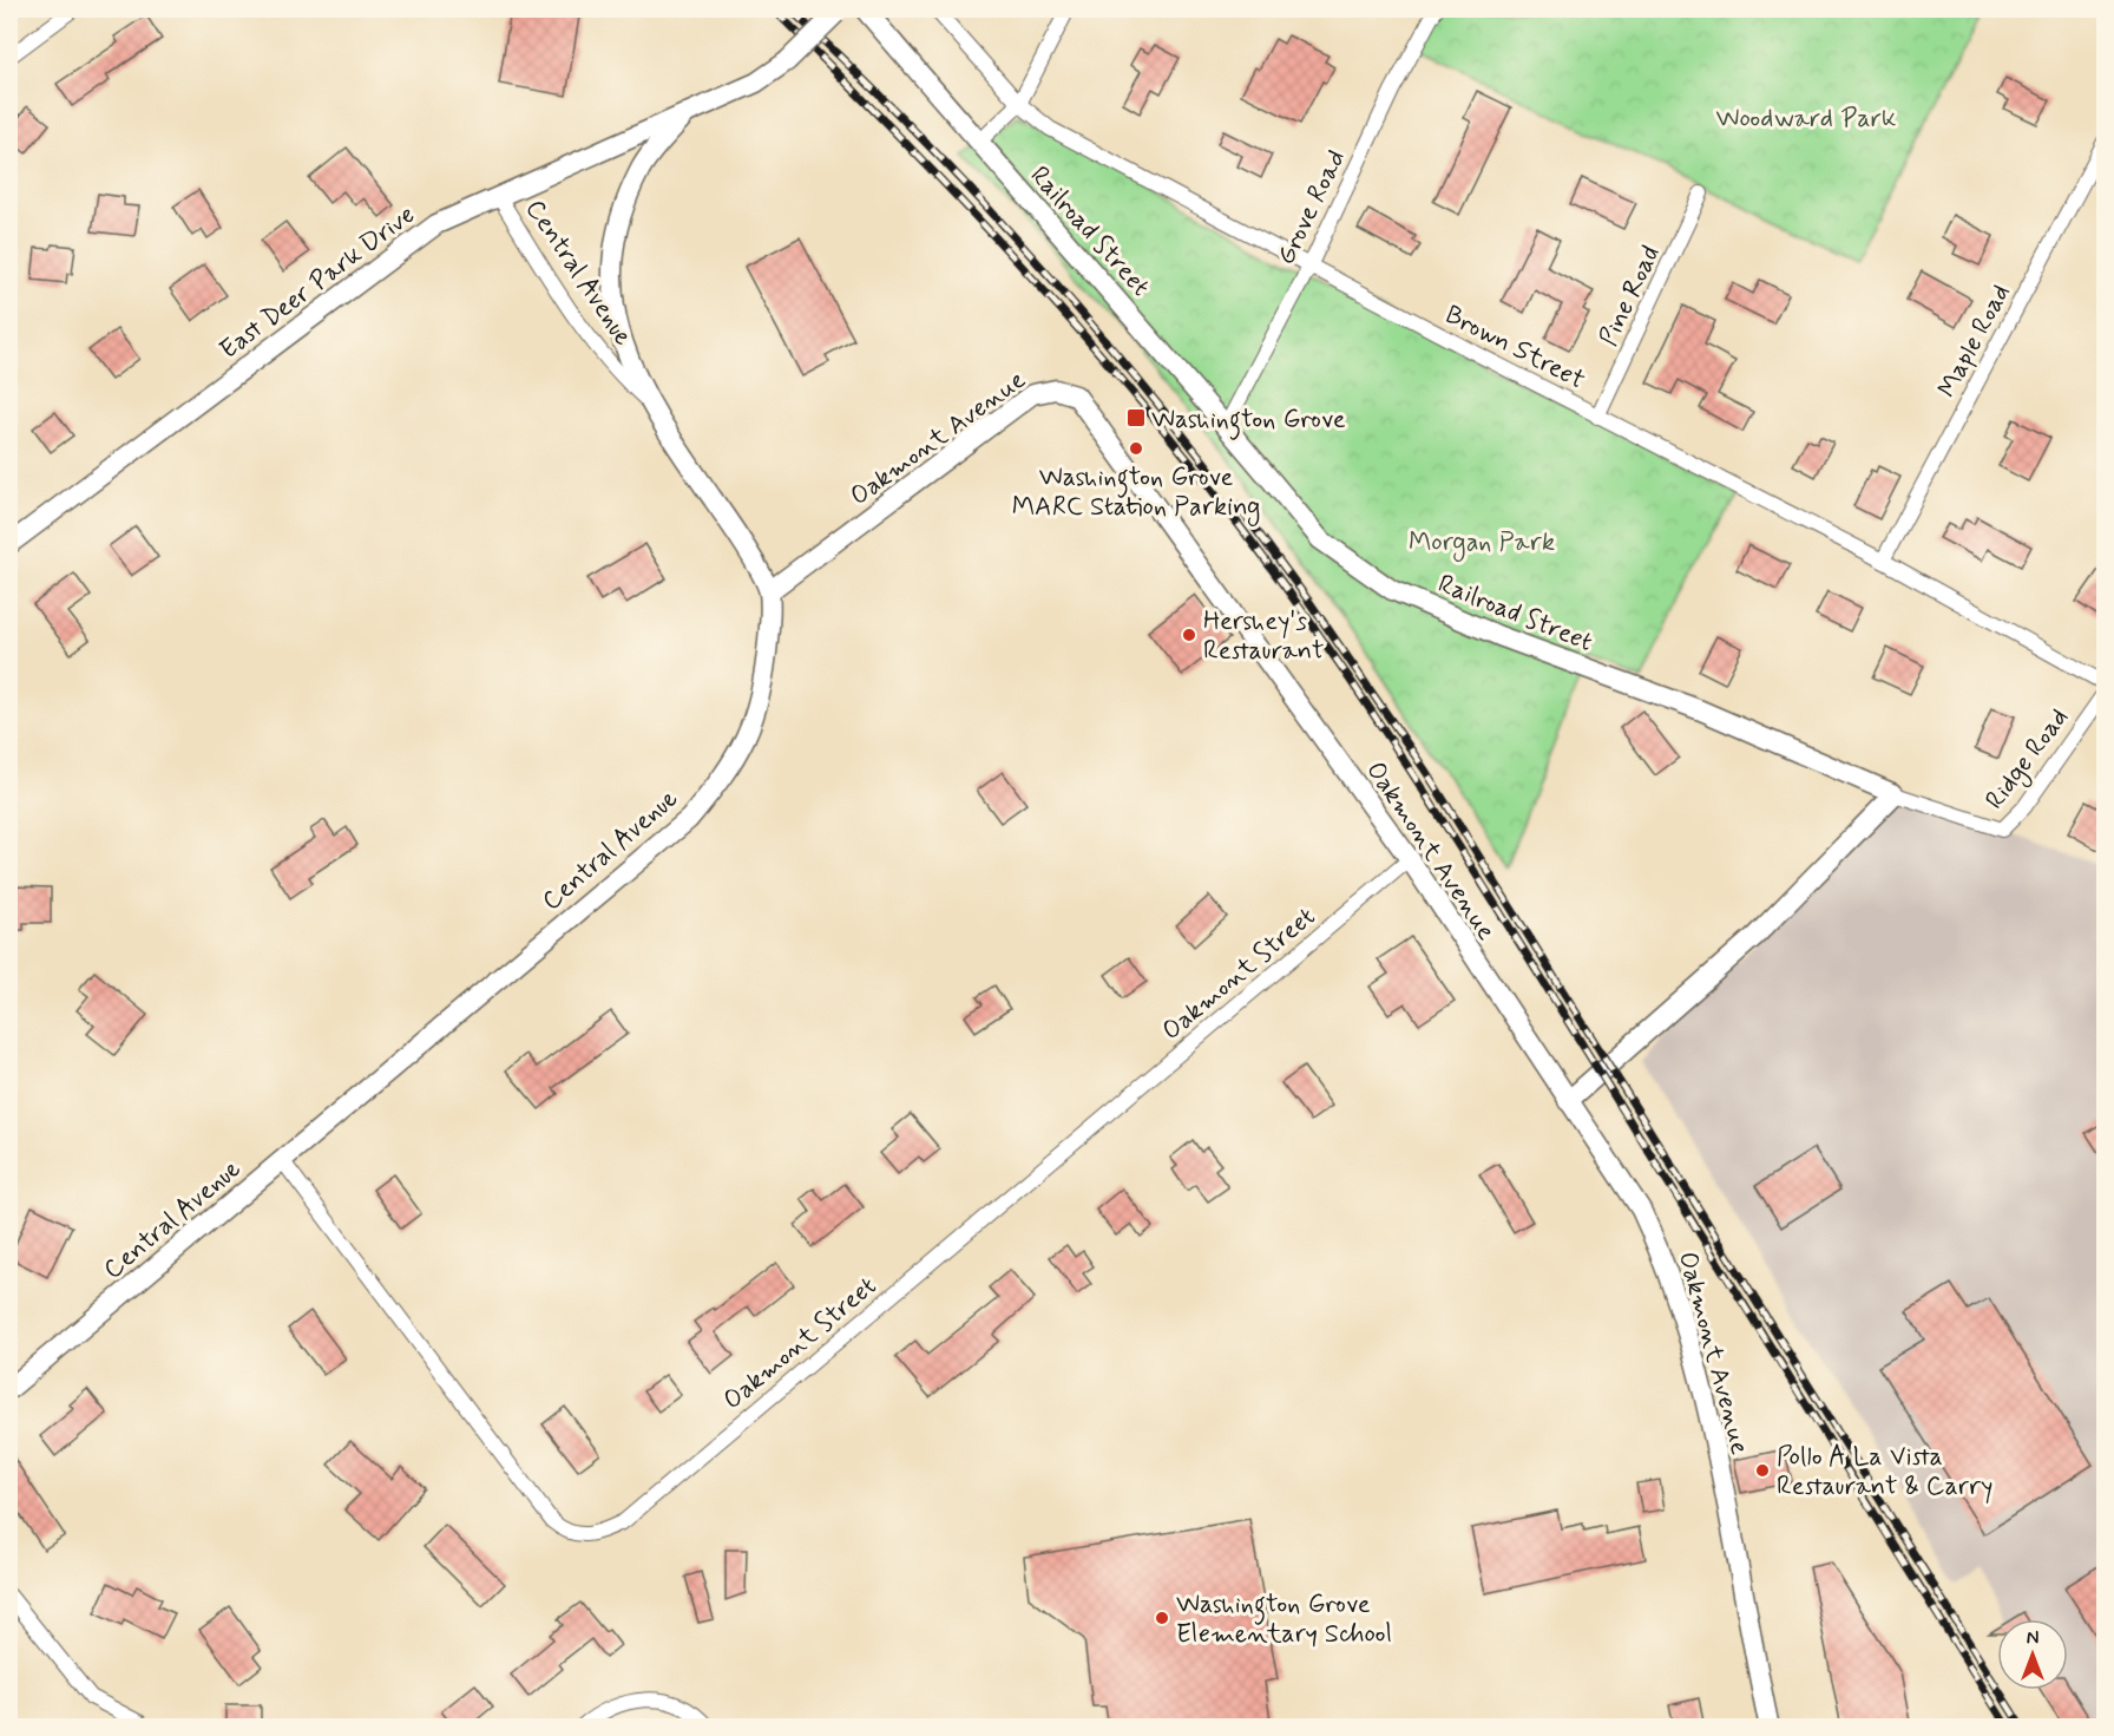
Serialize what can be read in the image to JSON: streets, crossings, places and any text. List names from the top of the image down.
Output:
{
  "streets": {
    "street": [
      "Grove Road",
      "Railroad Street",
      "Central Avenue",
      "East Deer Park Drive",
      "Pine Road",
      "Maple Road",
      "Brown Street",
      "Oakmont Avenue",
      "Ridge Road",
      "Oakmont Street"
    ]
  },
  "crossings": [
    ["Grove Road", "Railroad Street"],
    ["Grove Road", "Brown Street"],
    ["Railroad Street", "Ridge Road"],
    ["Central Avenue", "East Deer Park Drive"],
    ["Central Avenue", "Oakmont Avenue"],
    ["Central Avenue", "Oakmont Street"],
    ["Pine Road", "Brown Street"],
    ["Maple Road", "Brown Street"],
    ["Oakmont Avenue", "Oakmont Street"]
  ],
  "parks": ["Woodward Park", "Morgan Park"],
  "places": {
    "transit": ["Washington Grove"],
    "other": [
      "Washington Grove MARC Station Parking",
      "Hershey's Restaurant",
      "Pollo A La Vista Restaurant & Carry",
      "Washington Grove Elementary School"
    ]
  },
  "north": "top"
}
